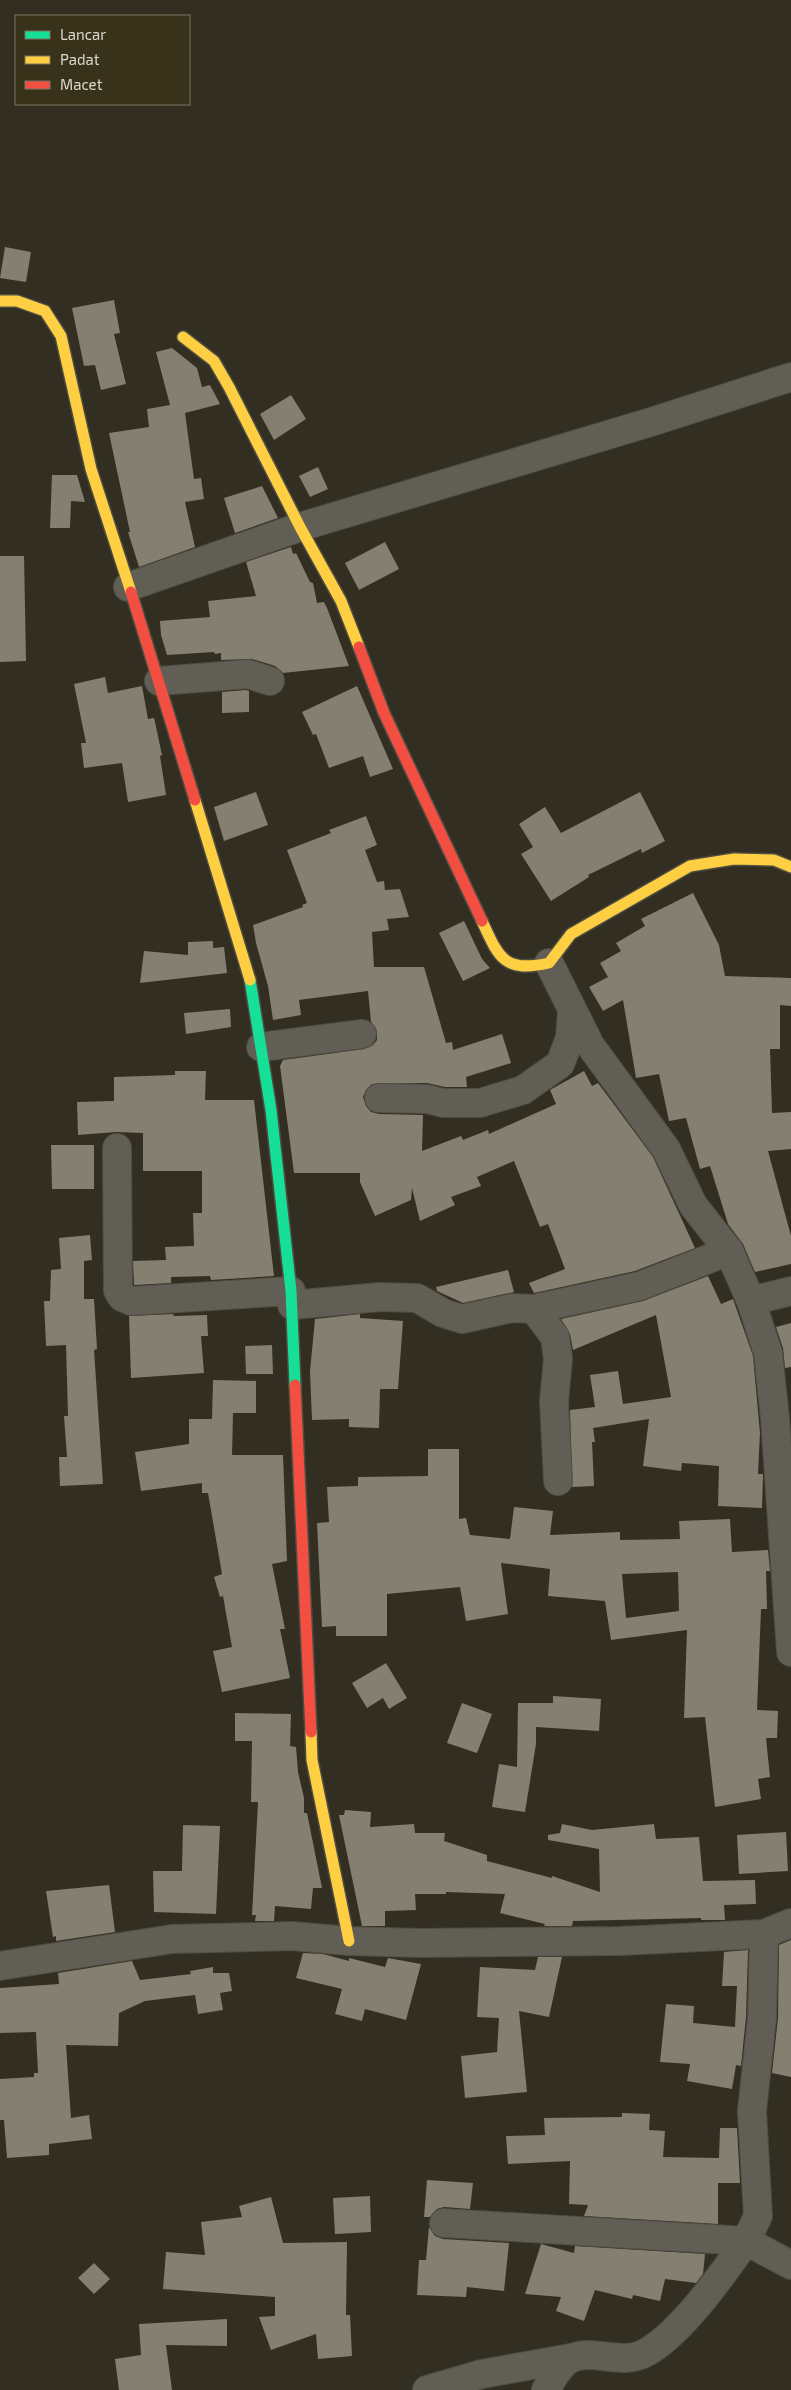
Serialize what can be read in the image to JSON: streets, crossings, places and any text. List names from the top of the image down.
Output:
{
  "legend": ["Lancar", "Padat", "Macet"]
}
